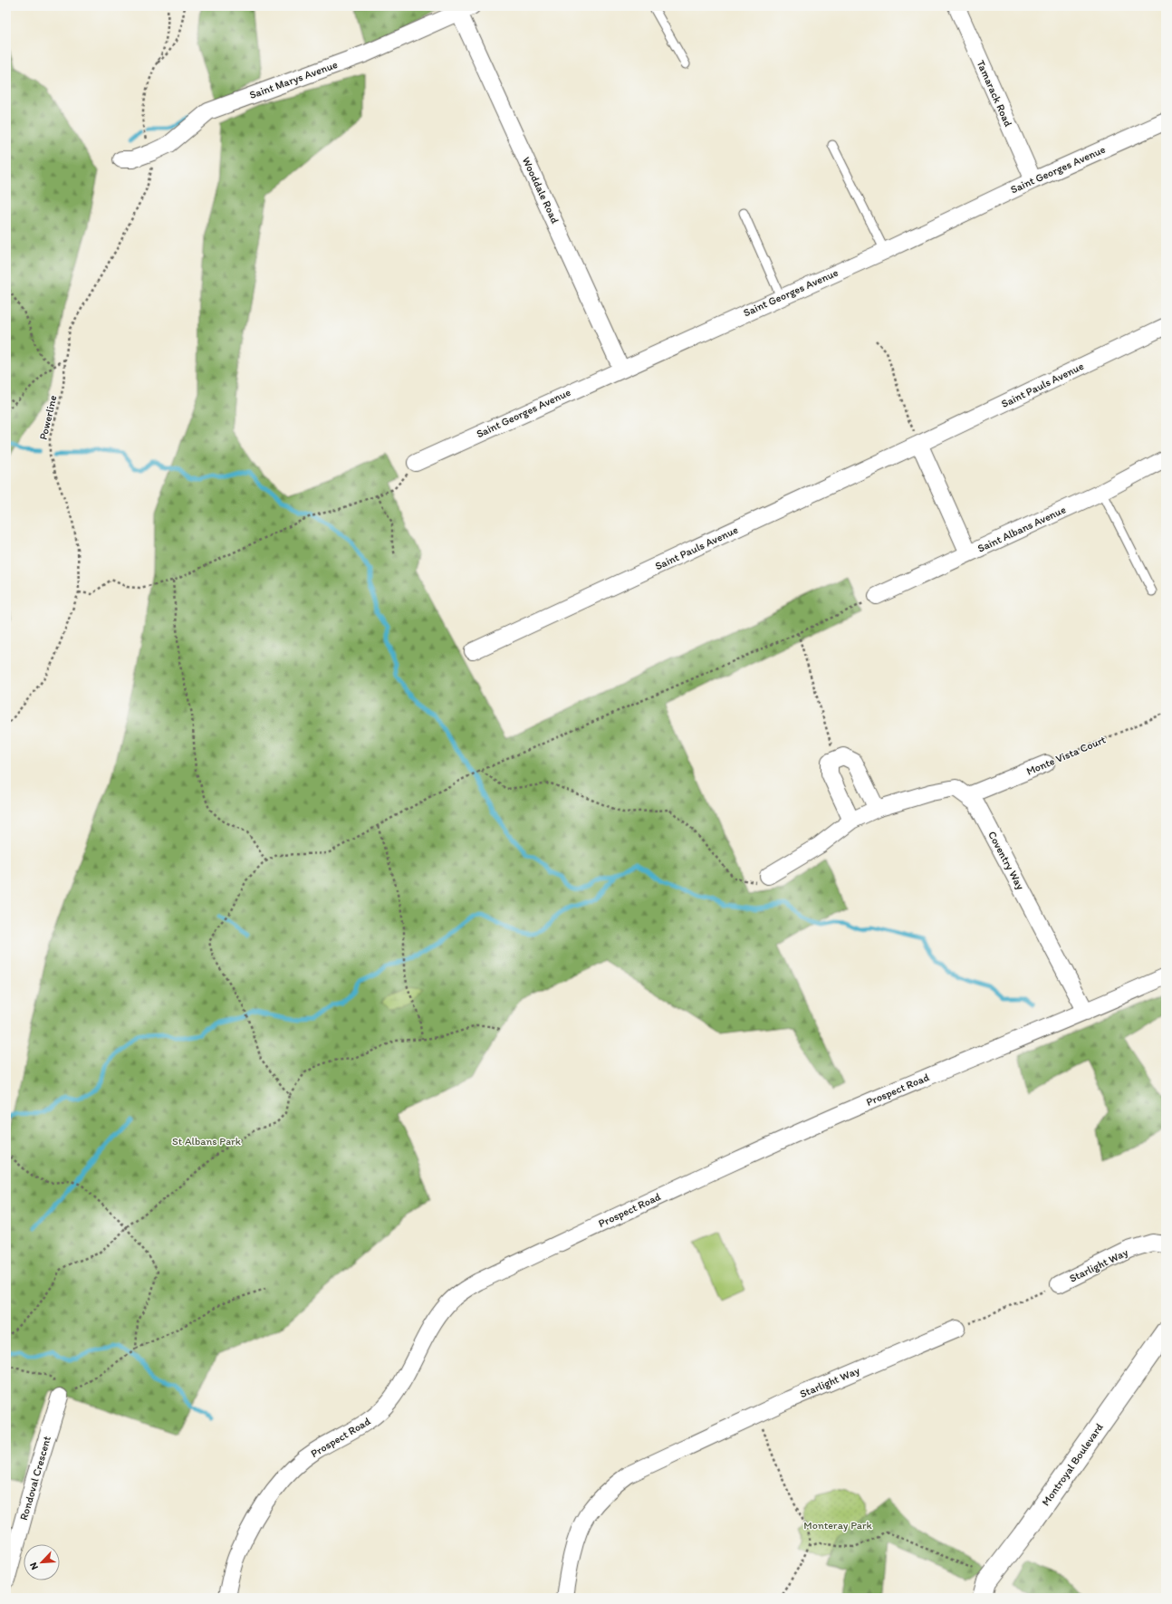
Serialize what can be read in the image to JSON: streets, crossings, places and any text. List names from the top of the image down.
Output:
{
  "streets": {
    "street": [
      "Saint Marys Avenue",
      "Tamarack Road",
      "Saint Georges Avenue",
      "Wooddale Road",
      "Saint Pauls Avenue",
      "Saint Albans Avenue",
      "Monte Vista Court",
      "Coventry Way",
      "Prospect Road",
      "Starlight Way",
      "Montroyal Boulevard",
      "Rondoval Crescent"
    ],
    "path": ["Powerline"]
  },
  "crossings": [
    ["Saint Marys Avenue", "Wooddale Road"],
    ["Saint Marys Avenue", "Powerline"],
    ["Tamarack Road", "Saint Georges Avenue"],
    ["Saint Georges Avenue", "Wooddale Road"],
    ["Monte Vista Court", "Coventry Way"],
    ["Coventry Way", "Prospect Road"]
  ],
  "parks": ["St Albans Park", "Monteray Park"],
  "north": "bottom left"
}
